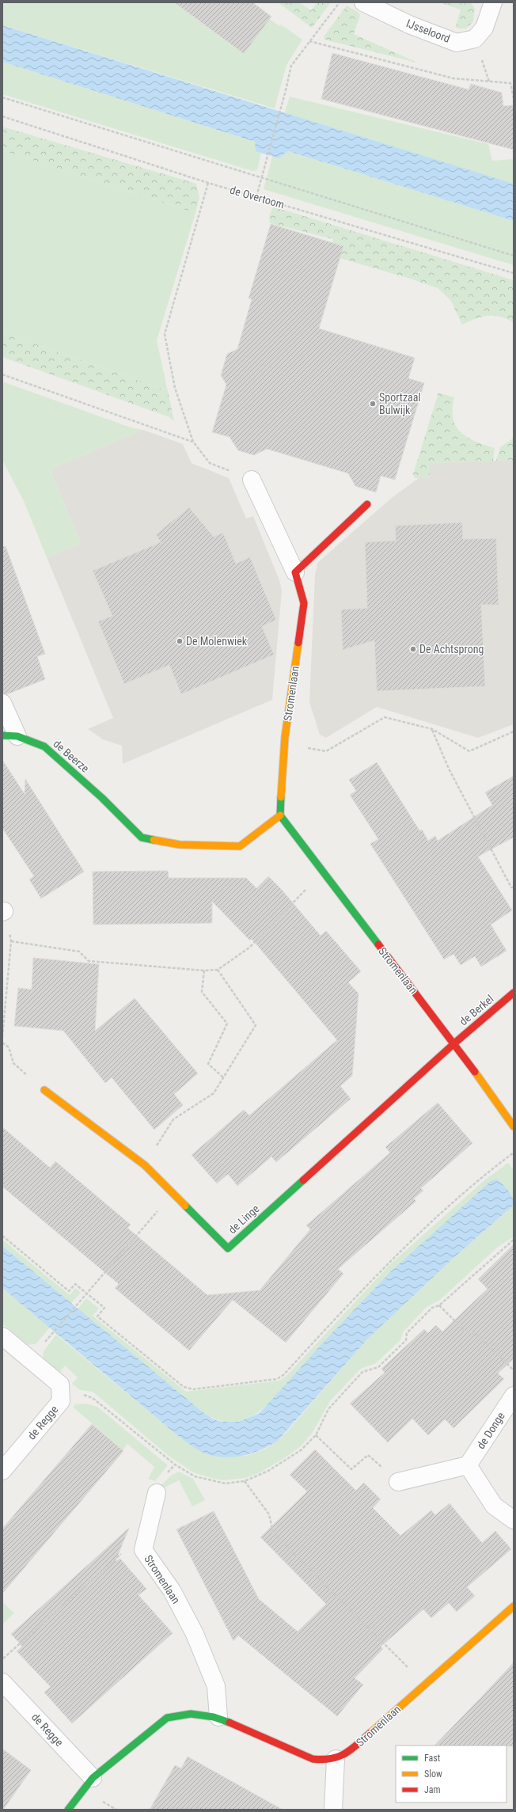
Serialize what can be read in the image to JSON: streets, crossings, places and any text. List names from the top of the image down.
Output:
{
  "streets": {
    "street": [
      "IJsseloord",
      "Stromenlaan",
      "de Beerze",
      "de Berkel",
      "de Linge",
      "de Regge",
      "de Donge"
    ],
    "path": ["de Overtoom"]
  },
  "crossings": [
    ["Stromenlaan", "de Beerze"],
    ["Stromenlaan", "de Berkel"],
    ["Stromenlaan", "de Linge"],
    ["Stromenlaan", "de Regge"],
    ["de Berkel", "de Linge"]
  ],
  "places": ["Sportzaal Bulwijk", "De Molenwiek", "De Achtsprong"],
  "legend": ["Fast", "Slow", "Jam"]
}
